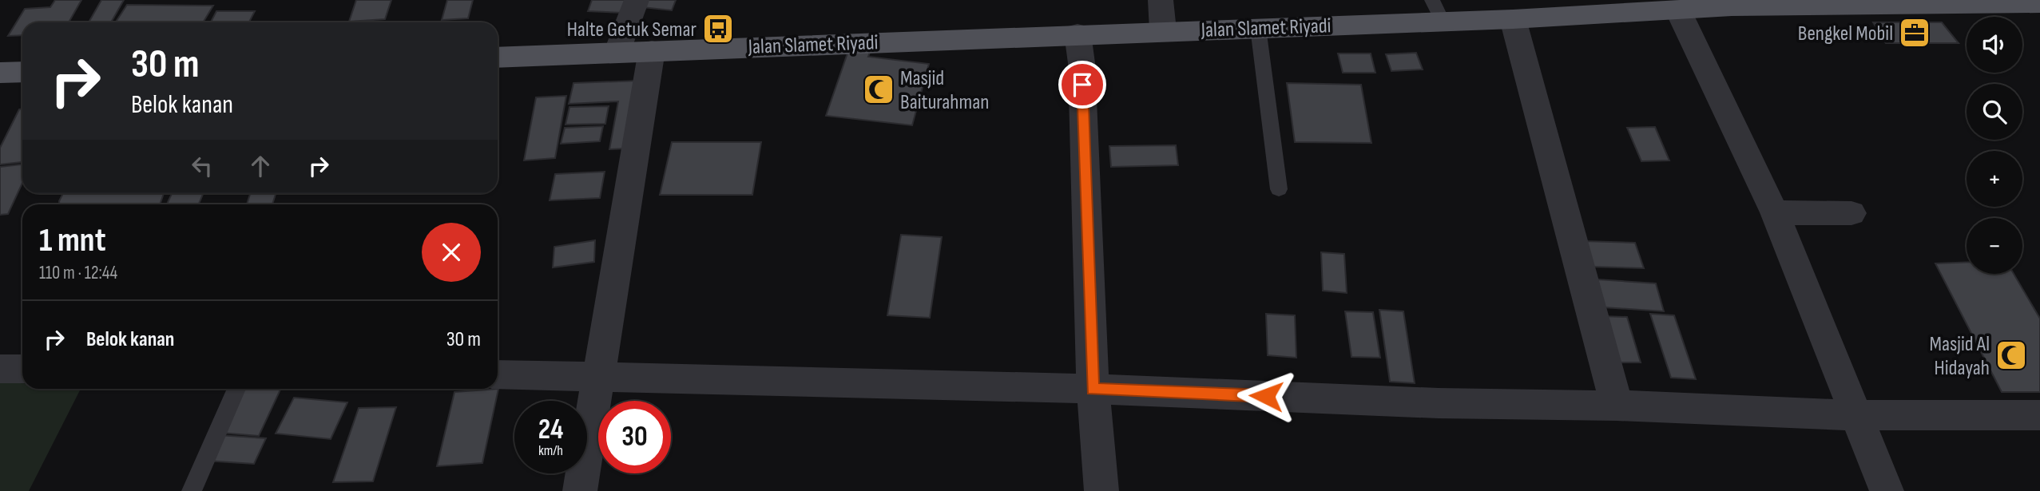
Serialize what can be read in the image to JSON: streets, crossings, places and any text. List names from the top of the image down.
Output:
{
  "streets": {
    "main road": ["Jalan Slamet Riyadi"]
  },
  "places": {
    "bus stop": ["Halte Getuk Semar"],
    "office": ["Bengkel Mobil"],
    "mosque": ["Masjid Baiturahman", "Masjid Al Hidayah"]
  },
  "page": {
    "map_buttons": ["+", "−"],
    "turn": ["30 m", "Belok kanan"],
    "heading": ["1 mnt", "110 m · 12:44"],
    "list": [
      {
        "name": "Belok kanan",
        "value": "30 m"
      }
    ],
    "speed": "24 km/h",
    "limit": "30"
  }
}
